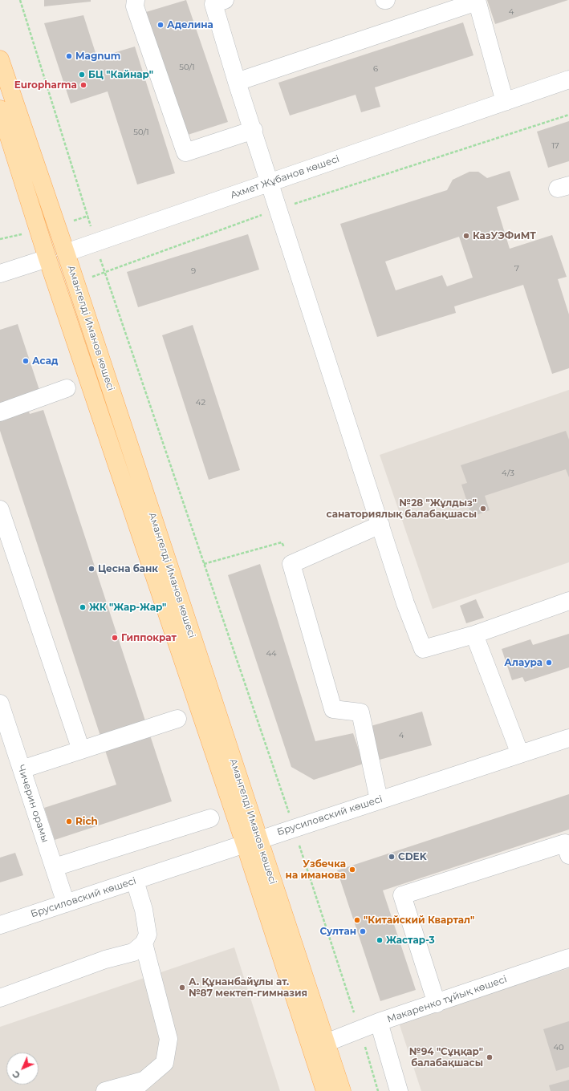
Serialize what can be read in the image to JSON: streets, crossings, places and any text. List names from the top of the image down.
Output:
{
  "streets": {
    "main road": ["Ахмет Жұбанов көшесі", "Амангелді Иманов көшесі"],
    "street": ["Чичерин орамы", "Брусиловский көшесі", "Макаренко тұйық көшесі"]
  },
  "crossings": [
    ["Ахмет Жұбанов көшесі", "Амангелді Иманов көшесі"],
    ["Амангелді Иманов көшесі", "Брусиловский көшесі"],
    ["Амангелді Иманов көшесі", "Макаренко тұйық көшесі"],
    ["Чичерин орамы", "Брусиловский көшесі"]
  ],
  "places": [
    "Аделина",
    "Magnum",
    "БЦ \"Кайнар\"",
    "Europharma",
    "КазУЭФиМТ",
    "Асад",
    "№28 \"Жұлдыз\" санаториялық балабақшасы",
    "Цесна банк",
    "ЖК \"Жар-Жар\"",
    "Гиппократ",
    "Алаура",
    "Rich",
    "CDEK",
    "Узбечка на иманова",
    "\"Китайский Квартал\"",
    "Султан",
    "Жастар-3",
    "А. Құнанбайұлы ат. №87 мектеп-гимназия",
    "№94 \"Сұңқар\" балабақшасы"
  ],
  "house_numbers": [
    "4",
    "50/1",
    "6",
    "50/1",
    "17",
    "7",
    "9",
    "42",
    "4/3",
    "44",
    "4",
    "40"
  ],
  "north": "bottom left"
}
